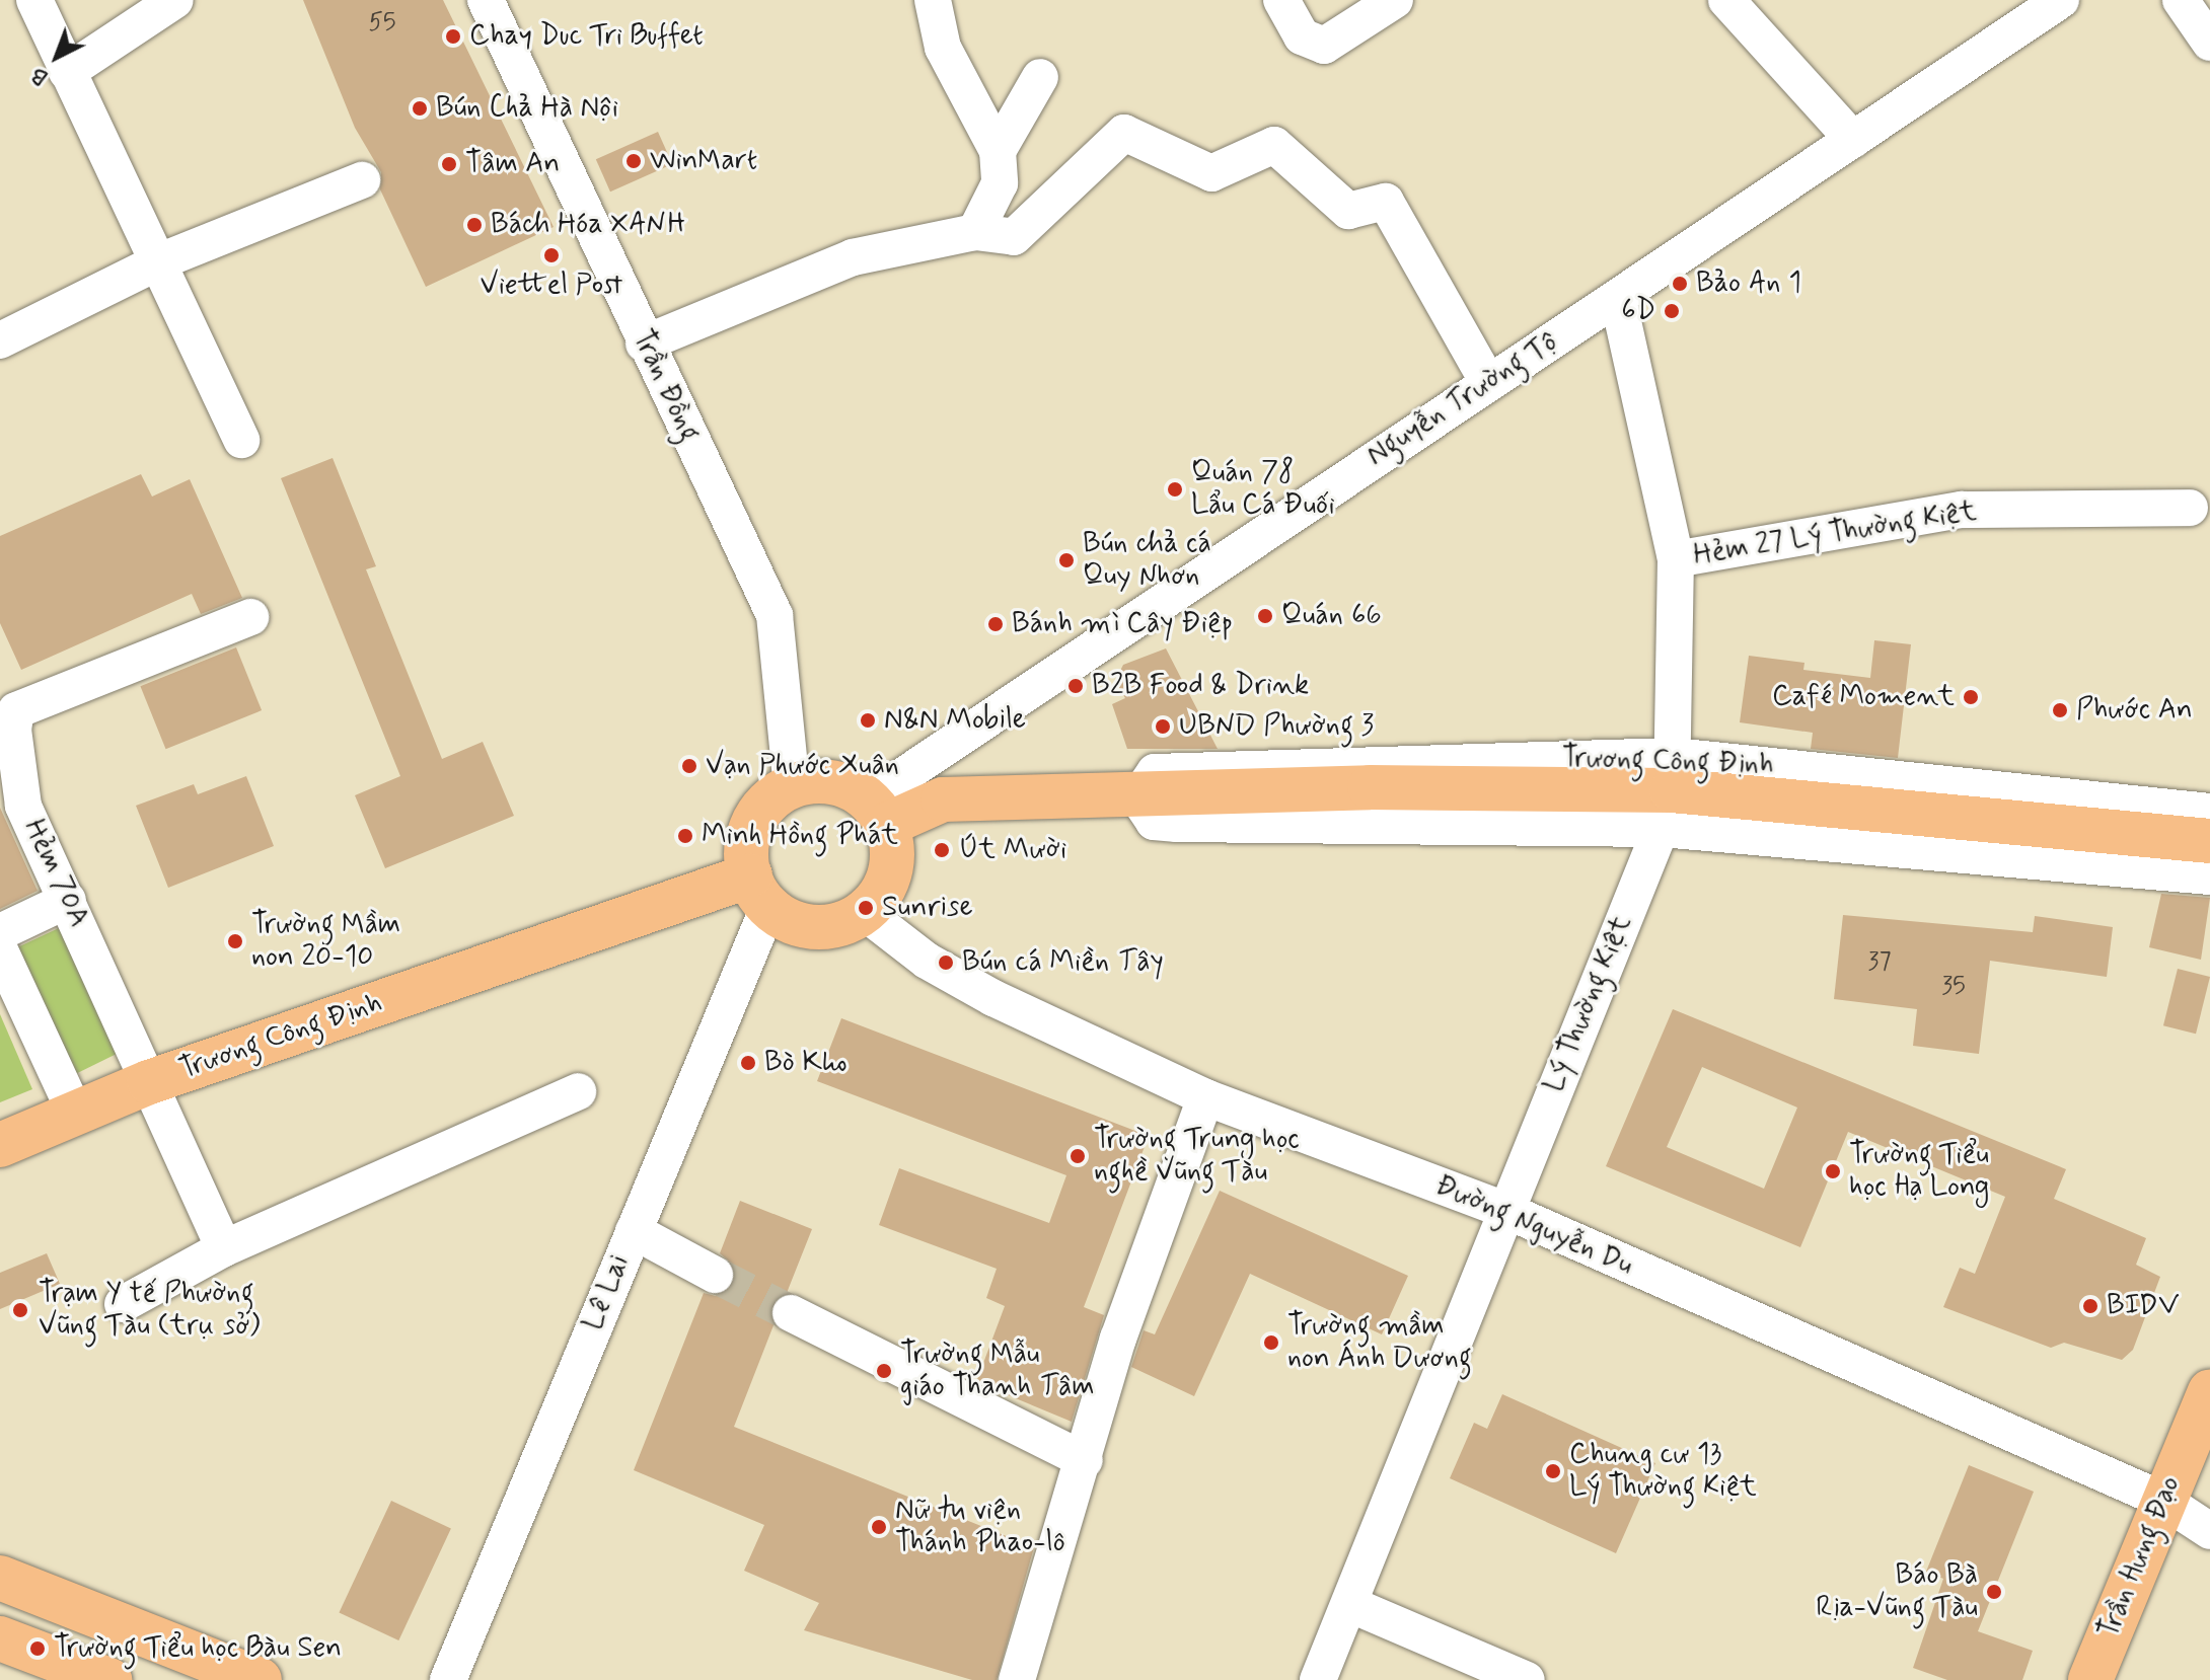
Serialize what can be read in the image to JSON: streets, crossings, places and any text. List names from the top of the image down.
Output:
{
  "streets": {
    "main road": ["Trương Công Định", "Trần Hưng Đạo"],
    "street": [
      "Trần Đồng",
      "Nguyễn Trường Tộ",
      "Hẻm 27 Lý Thường Kiệt",
      "Hẻm 70A",
      "Lý Thường Kiệt",
      "Đường Nguyễn Du",
      "Lê Lai"
    ]
  },
  "crossings": [
    ["Trần Đồng", "Nguyễn Trường Tộ"],
    ["Trần Đồng", "Trương Công Định"],
    ["Trần Đồng", "Đường Nguyễn Du"],
    ["Trần Đồng", "Lê Lai"],
    ["Nguyễn Trường Tộ", "Trương Công Định"],
    ["Nguyễn Trường Tộ", "Lý Thường Kiệt"],
    ["Nguyễn Trường Tộ", "Đường Nguyễn Du"],
    ["Nguyễn Trường Tộ", "Lê Lai"],
    ["Hẻm 27 Lý Thường Kiệt", "Lý Thường Kiệt"],
    ["Trương Công Định", "Hẻm 70A"],
    ["Trương Công Định", "Lý Thường Kiệt"],
    ["Trương Công Định", "Đường Nguyễn Du"],
    ["Trương Công Định", "Lê Lai"],
    ["Lý Thường Kiệt", "Đường Nguyễn Du"],
    ["Đường Nguyễn Du", "Lê Lai"],
    ["Đường Nguyễn Du", "Trần Hưng Đạo"]
  ],
  "places": [
    "Chay Duc Tri Buffet",
    "Bún Chả Hà Nội",
    "WinMart",
    "Tâm An",
    "Bách Hóa XANH",
    "Viettel Post",
    "Bảo An 1",
    "6D",
    "Quán 78 Lẩu Cá Đuối",
    "Bún chả cá Quy Nhơn",
    "Quán 66",
    "Bánh mì Cây Điệp",
    "B2B Food & Drink",
    "Café Moment",
    "Phước An",
    "N&N Mobile",
    "UBND Phường 3",
    "Vạn Phước Xuân",
    "Minh Hồng Phát",
    "Út Mười",
    "Sunrise",
    "Trường Mầm non 20-10",
    "Bún cá Miền Tây",
    "Bò Kho",
    "Trường Trung học nghề Vũng Tàu",
    "Trường Tiểu học Hạ Long",
    "BIDV",
    "Trạm Y tế Phường Vũng Tàu (trụ sở)",
    "Trường mầm non Ánh Dương",
    "Trường Mẫu giáo Thanh Tâm",
    "Chung cư 13 Lý Thường Kiệt",
    "Nữ tu viện Thánh Phao-lô",
    "Báo Bà Rịa-Vũng Tàu",
    "Trường Tiểu học Bàu Sen"
  ],
  "house_numbers": ["55", "37", "35"],
  "north": "bottom left"
}
